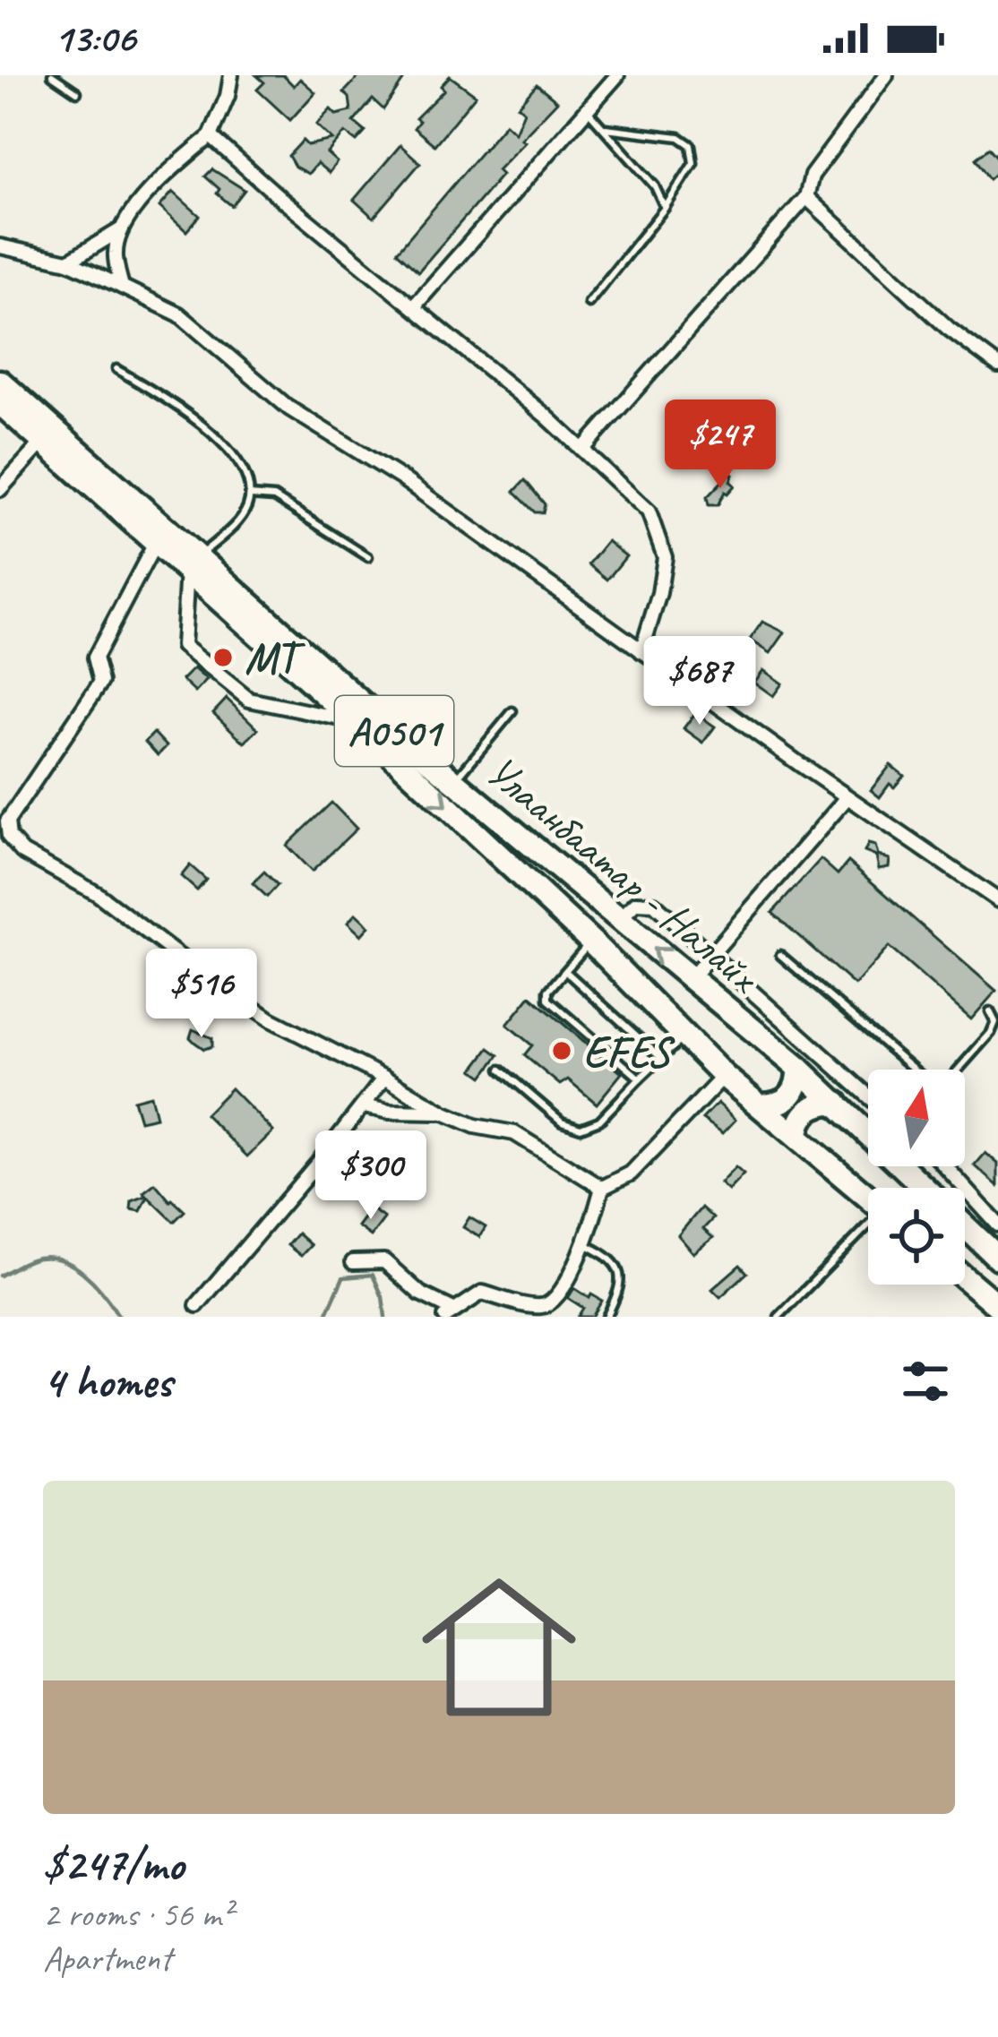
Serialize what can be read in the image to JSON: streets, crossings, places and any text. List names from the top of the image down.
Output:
{
  "streets": {
    "highway": ["A0501", "Улаанбаатар - Налайх"]
  },
  "places": ["MT", "EFES"],
  "north": "top",
  "page": {
    "status": "13:06",
    "price": [
      "$247",
      "$687",
      "$516",
      "$300"
    ],
    "heading": "4 homes",
    "list": [
      {
        "name": "$247/mo",
        "note": "2 rooms · 56 m² · Apartment"
      }
    ]
  }
}
